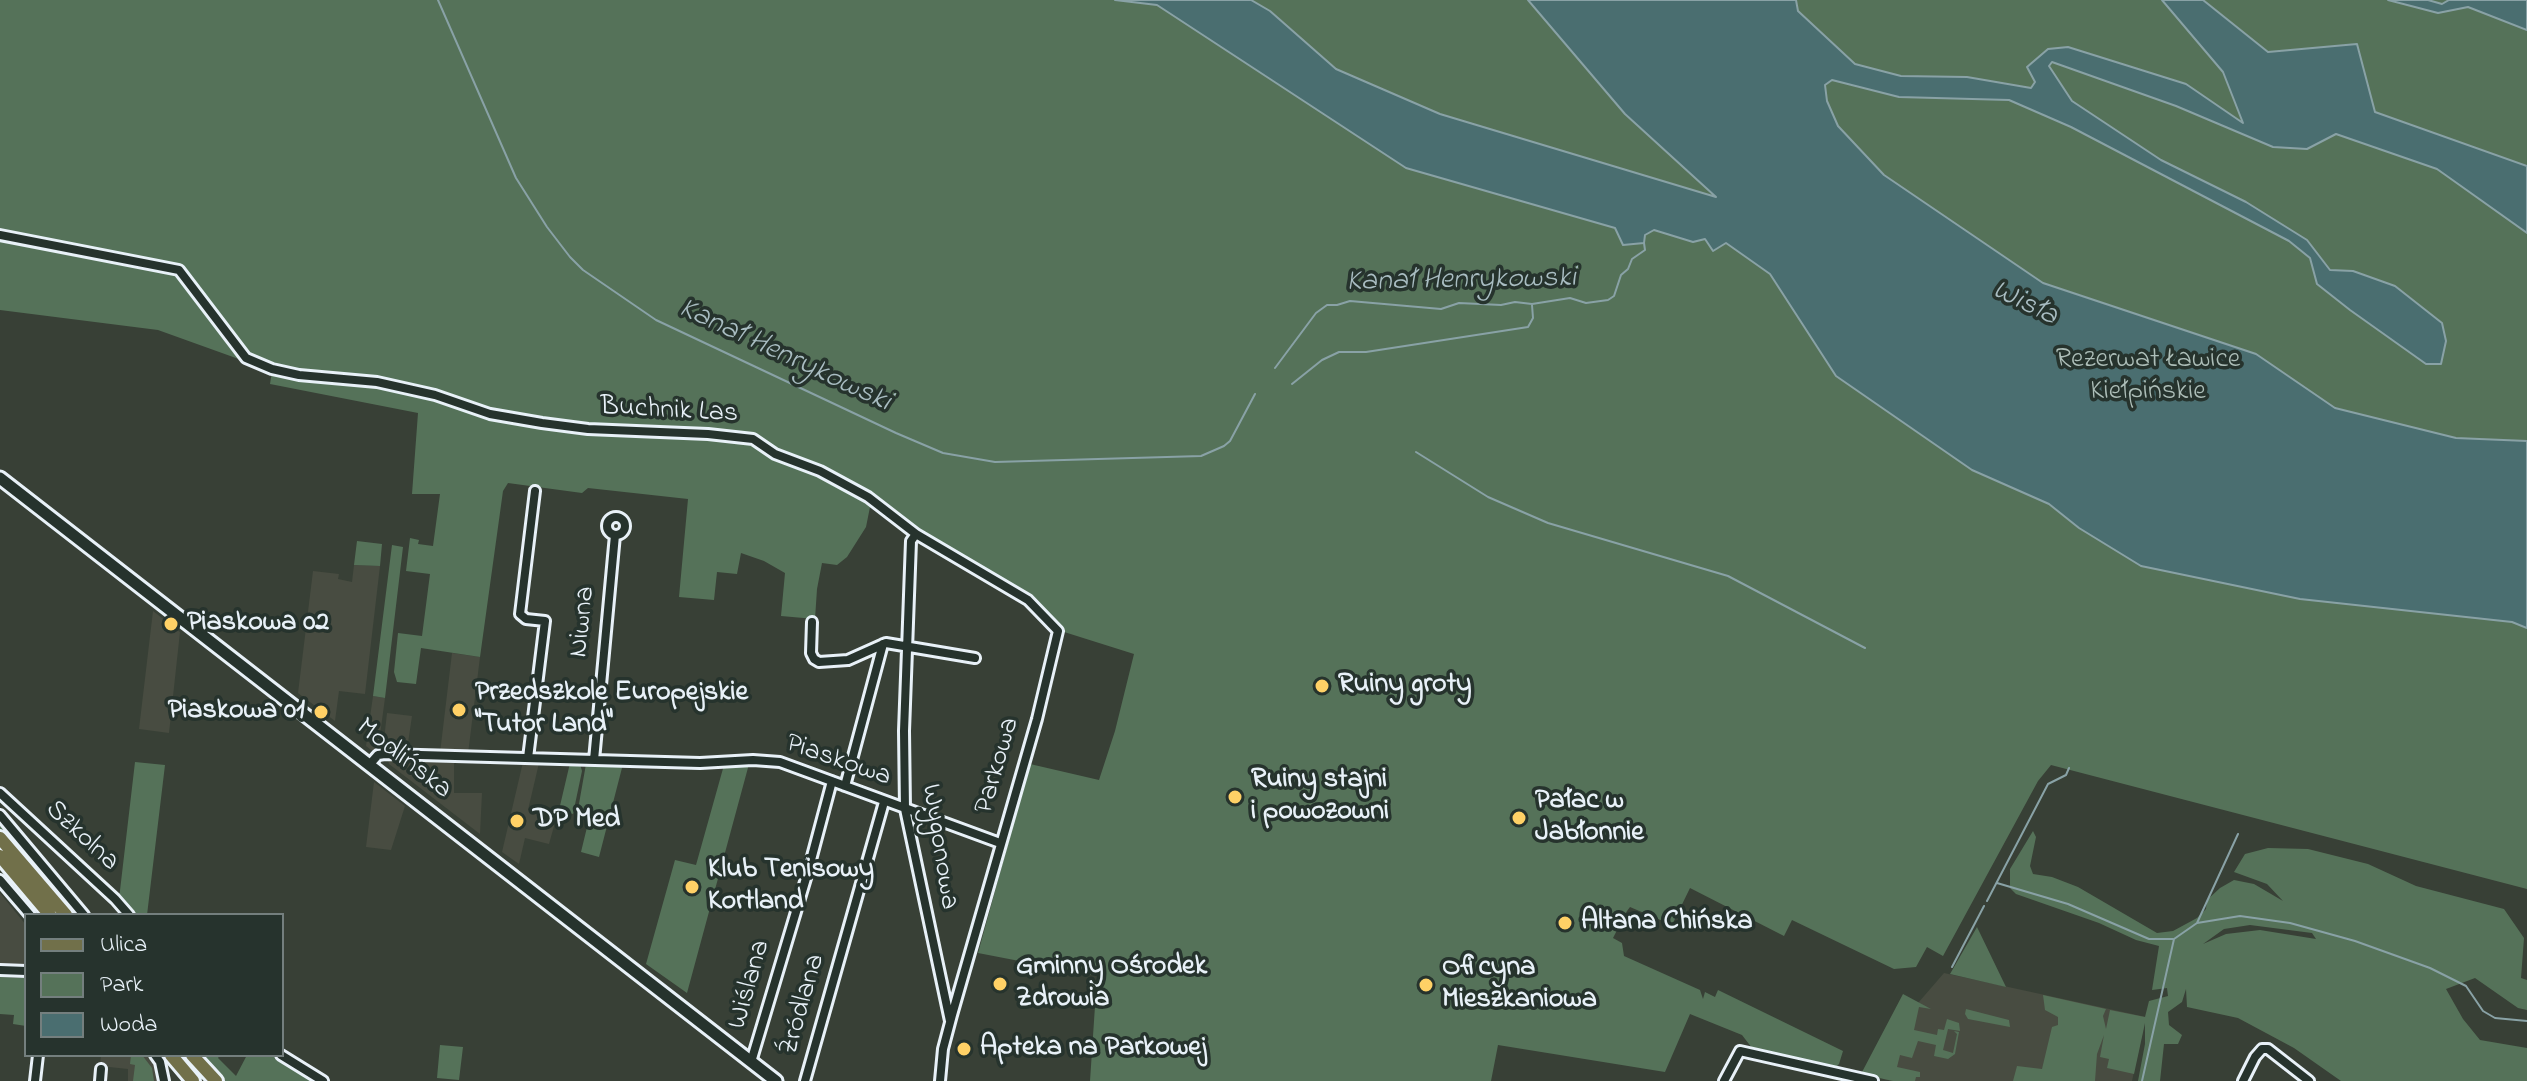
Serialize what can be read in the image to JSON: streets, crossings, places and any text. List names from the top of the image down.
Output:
{
  "streets": {
    "main road": ["Modlińska"],
    "street": [
      "Buchnik Las",
      "Niwna",
      "Piaskowa",
      "Parkowa",
      "Szkolna",
      "Wygonowa",
      "Wiślana",
      "Źródlana"
    ]
  },
  "crossings": [
    ["Buchnik Las", "Parkowa"],
    ["Buchnik Las", "Wygonowa"],
    ["Niwna", "Piaskowa"],
    ["Modlińska", "Piaskowa"],
    ["Modlińska", "Wiślana"],
    ["Piaskowa", "Parkowa"],
    ["Piaskowa", "Wygonowa"],
    ["Piaskowa", "Wiślana"],
    ["Piaskowa", "Źródlana"],
    ["Parkowa", "Wygonowa"]
  ],
  "water": ["Kanał Henrykowski", "Wisła"],
  "parks": ["Rezerwat Ławice Kiełpińskie"],
  "places": [
    "Piaskowa 02",
    "Ruiny groty",
    "Przedszkole Europejskie \"Tutor Land\"",
    "Piaskowa 01",
    "Ruiny stajni i powozowni",
    "Pałac w Jabłonnie",
    "DP Med",
    "Klub Tenisowy Kortland",
    "Altana Chińska",
    "Gminny Ośrodek Zdrowia",
    "Oficyna Mieszkaniowa",
    "Apteka na Parkowej"
  ],
  "legend": ["Ulica", "Park", "Woda"]
}
